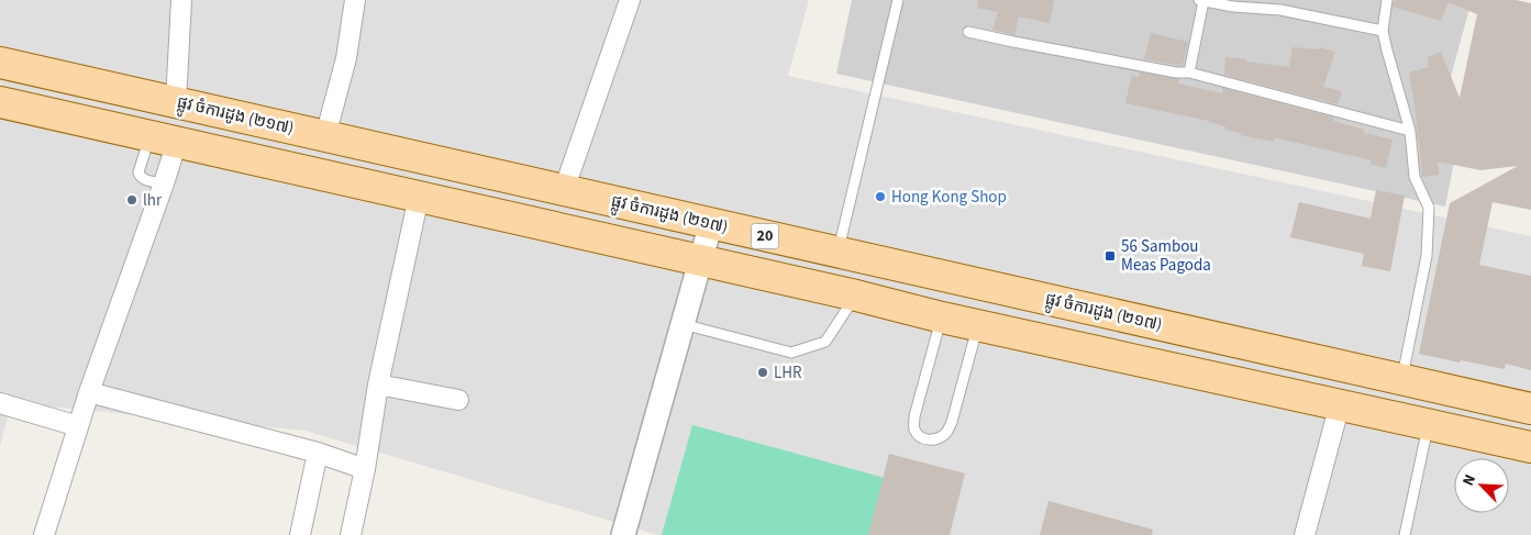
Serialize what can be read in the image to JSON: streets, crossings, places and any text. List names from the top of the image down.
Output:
{
  "streets": {
    "main road": ["ផ្លូវ ចំការដូង (២១៧)", "20"]
  },
  "places": {
    "other": ["Hong Kong Shop", "lhr", "LHR"],
    "transit": ["56 Sambou Meas Pagoda"]
  },
  "north": "top left"
}
